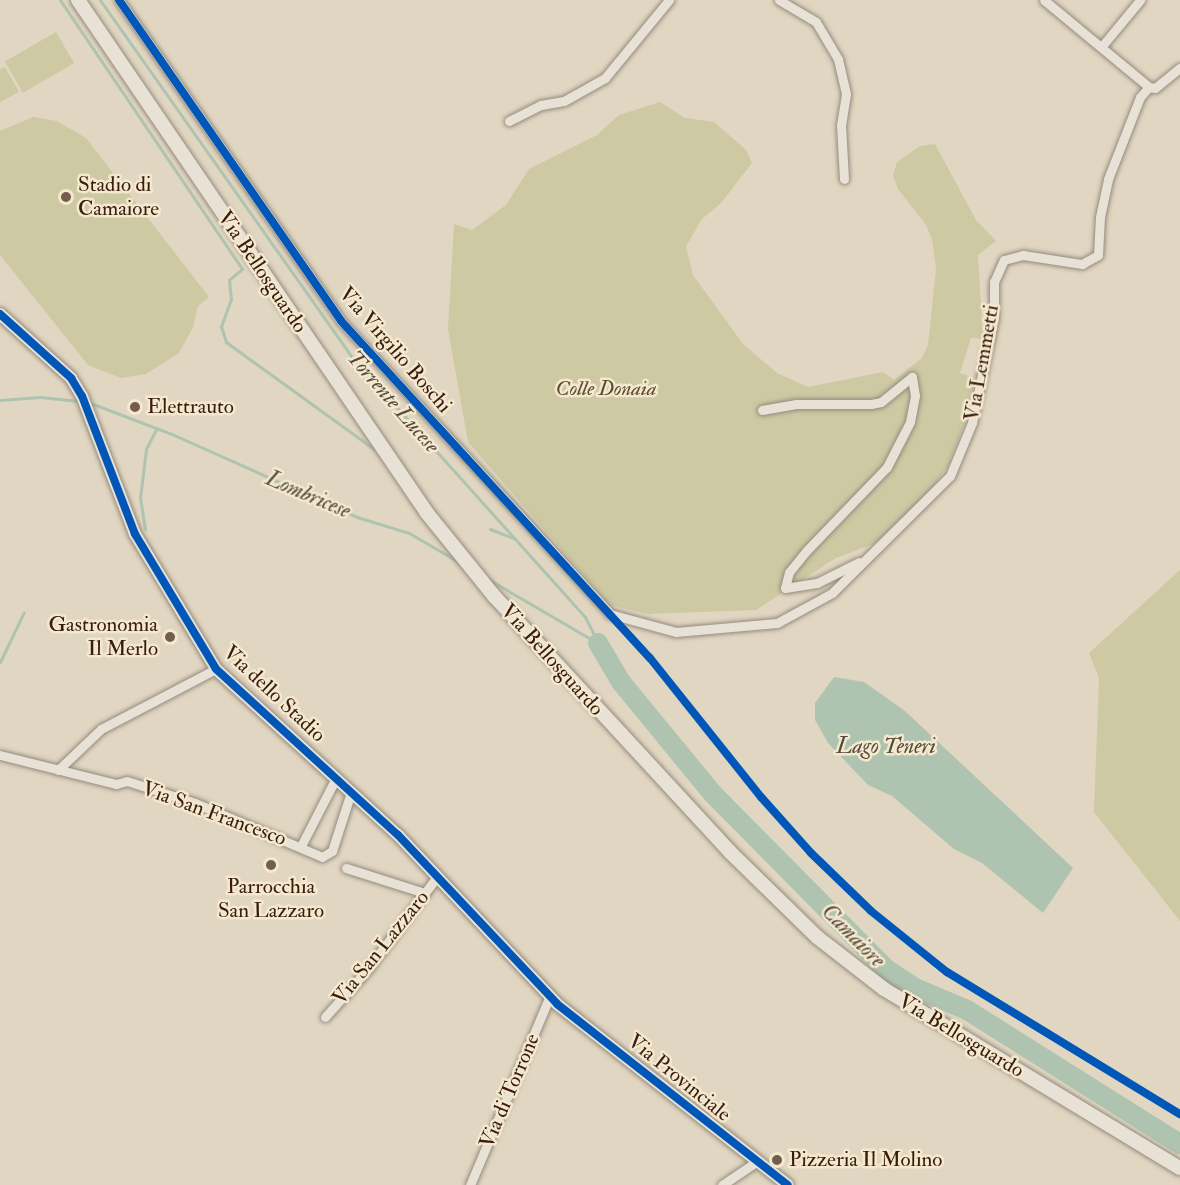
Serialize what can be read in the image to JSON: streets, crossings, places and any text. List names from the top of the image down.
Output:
{
  "streets": {
    "main road": ["Via Bellosguardo"],
    "street": [
      "Via Virgilio Boschi",
      "Via Lemmetti",
      "Via dello Stadio",
      "Via San Francesco",
      "Via San Lazzaro",
      "Via Provinciale",
      "Via di Torrone"
    ]
  },
  "crossings": [
    ["Via Virgilio Boschi", "Via Lemmetti"],
    ["Via dello Stadio", "Via San Francesco"],
    ["Via dello Stadio", "Via San Lazzaro"],
    ["Via dello Stadio", "Via Provinciale"],
    ["Via dello Stadio", "Via di Torrone"],
    ["Via Provinciale", "Via di Torrone"]
  ],
  "water": [
    "Torrente Lucese",
    "Lombricese",
    "Lago Teneri",
    "Camaiore"
  ],
  "parks": ["Colle Donaia"],
  "places": [
    "Stadio di Camaiore",
    "Elettrauto",
    "Gastronomia Il Merlo",
    "Parrocchia San Lazzaro",
    "Pizzeria Il Molino"
  ]
}
